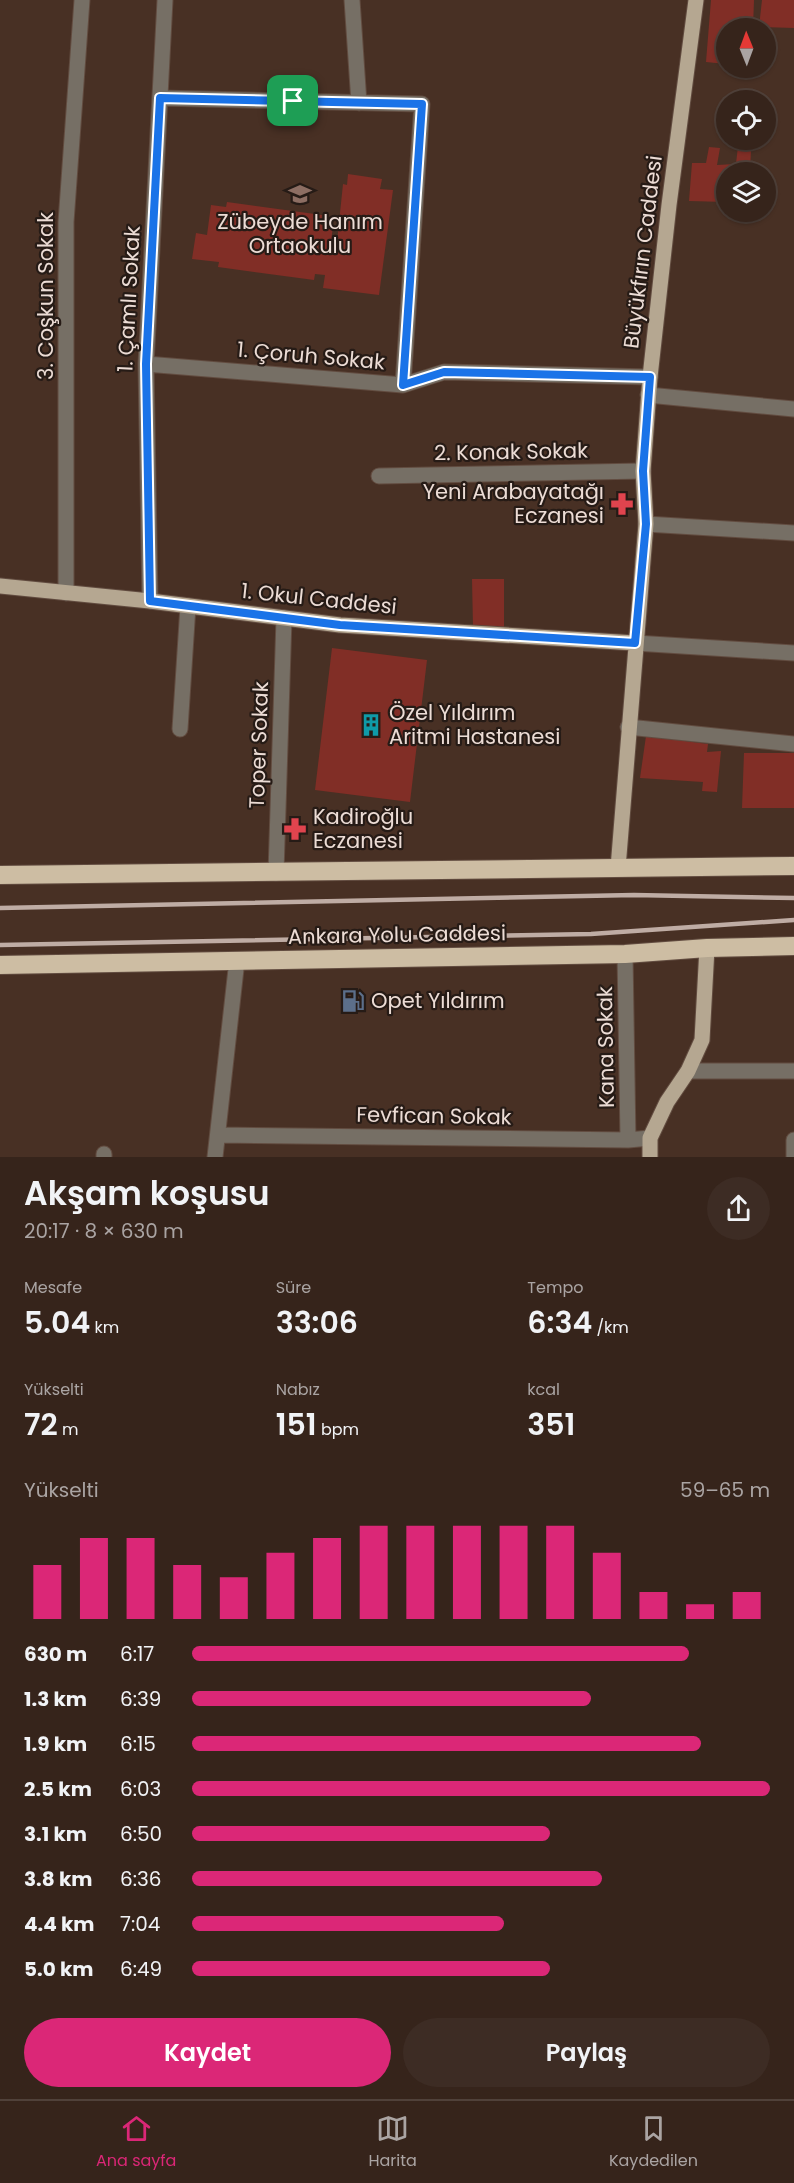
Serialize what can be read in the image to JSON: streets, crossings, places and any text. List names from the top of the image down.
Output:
{
  "streets": {
    "highway": ["Ankara Yolu Caddesi"],
    "main road": ["Büyükfırın Caddesi", "1. Okul Caddesi"],
    "street": [
      "3. Coşkun Sokak",
      "1. Çamlı Sokak",
      "1. Çoruh Sokak",
      "2. Konak Sokak",
      "Toper Sokak",
      "Kana Sokak",
      "Fevfican Sokak"
    ]
  },
  "crossings": [
    ["Büyükfırın Caddesi", "1. Çoruh Sokak"],
    ["Büyükfırın Caddesi", "2. Konak Sokak"],
    ["Büyükfırın Caddesi", "1. Okul Caddesi"],
    ["3. Coşkun Sokak", "1. Okul Caddesi"],
    ["1. Çamlı Sokak", "1. Çoruh Sokak"],
    ["1. Çamlı Sokak", "1. Okul Caddesi"],
    ["1. Okul Caddesi", "Toper Sokak"],
    ["Ankara Yolu Caddesi", "Kana Sokak"],
    ["Kana Sokak", "Fevfican Sokak"]
  ],
  "places": {
    "school or university": ["Zübeyde Hanım Ortaokulu"],
    "pharmacy": ["Yeni Arabayatağı Eczanesi", "Kadiroğlu Eczanesi"],
    "building": ["Özel Yıldırım Aritmi Hastanesi"],
    "fuel station": ["Opet Yıldırım"]
  },
  "north": "top",
  "page": {
    "heading": ["Akşam koşusu", "20:17 · 8 × 630 m"],
    "stats": [
      ["Mesafe", "5.04 km"],
      ["Süre", "33:06"],
      ["Tempo", "6:34 /km"],
      ["Yükselti", "72 m"],
      ["Nabız", "151 bpm"],
      ["kcal", "351"]
    ],
    "chart": ["Yükselti", "59–65 m"],
    "list": [
      {
        "name": "630 m",
        "note": "6:17"
      },
      {
        "name": "1.3 km",
        "note": "6:39"
      },
      {
        "name": "1.9 km",
        "note": "6:15"
      },
      {
        "name": "2.5 km",
        "note": "6:03"
      },
      {
        "name": "3.1 km",
        "note": "6:50"
      },
      {
        "name": "3.8 km",
        "note": "6:36"
      },
      {
        "name": "4.4 km",
        "note": "7:04"
      },
      {
        "name": "5.0 km",
        "note": "6:49"
      }
    ],
    "buttons": ["Kaydet", "Paylaş"],
    "tabs": ["Ana sayfa", "Harita", "Kaydedilen"]
  }
}
